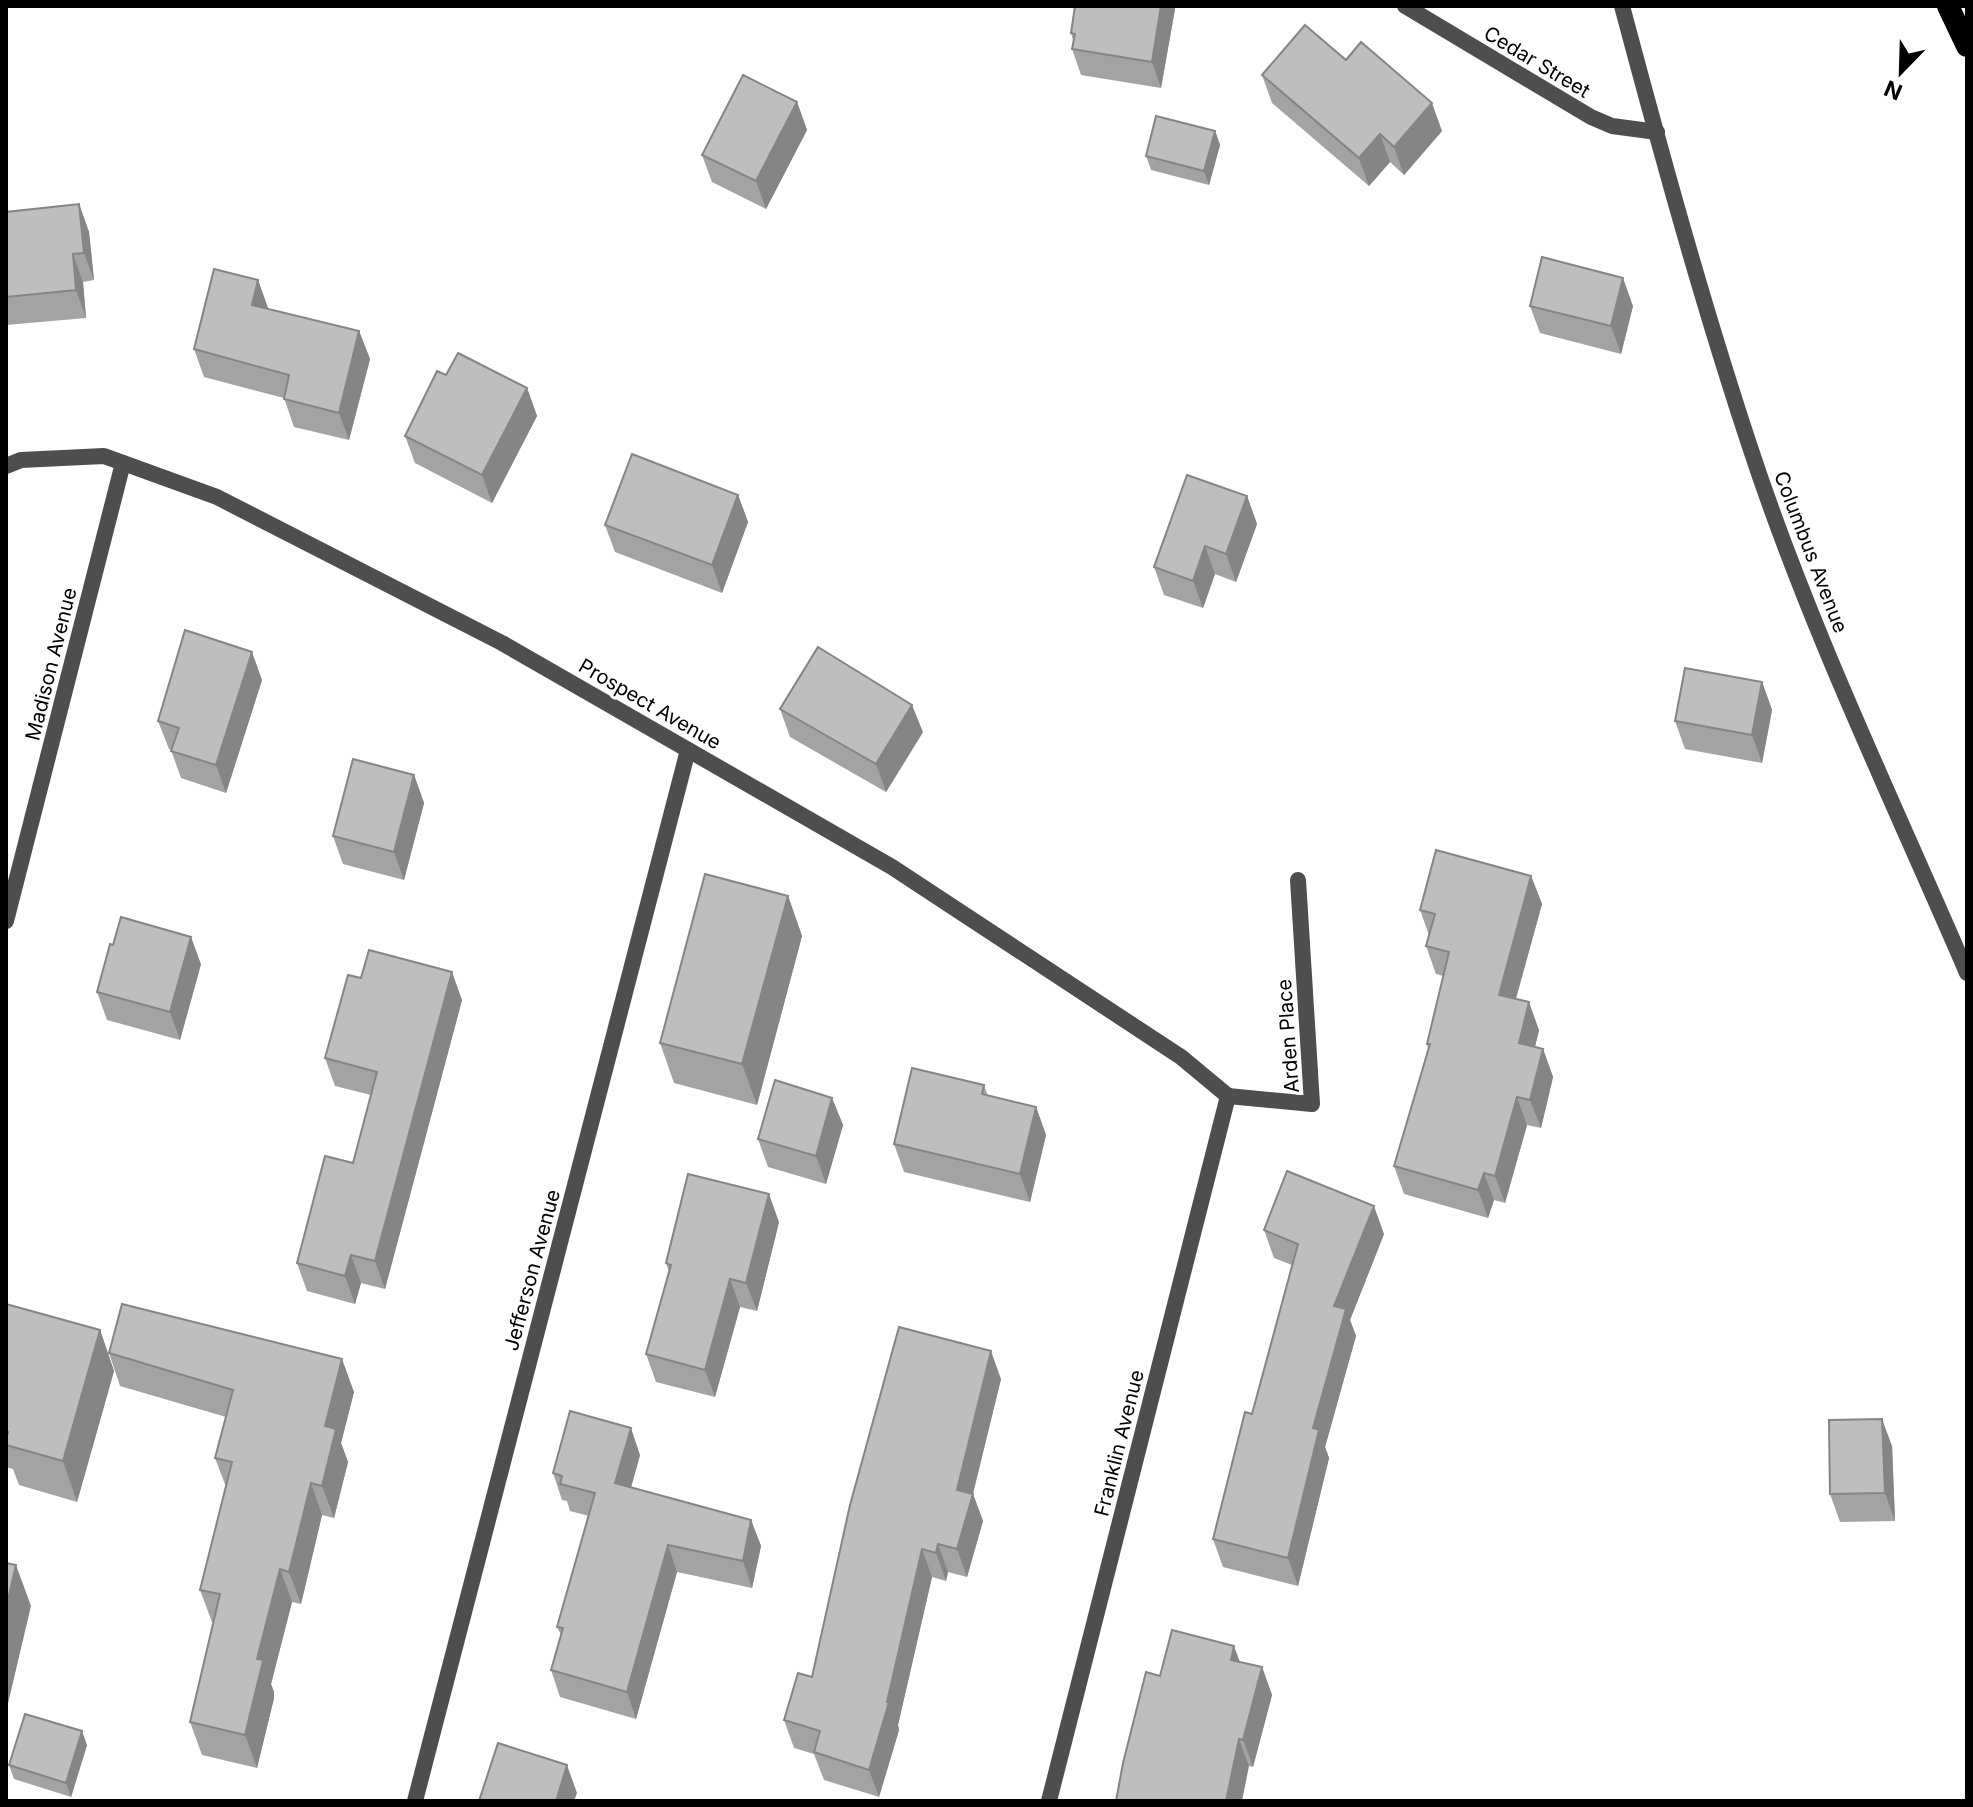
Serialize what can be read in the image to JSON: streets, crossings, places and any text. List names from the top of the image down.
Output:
{
  "streets": {
    "street": [
      "Cedar Street",
      "Columbus Avenue",
      "Madison Avenue",
      "Prospect Avenue",
      "Arden Place",
      "Jefferson Avenue",
      "Franklin Avenue"
    ]
  },
  "crossings": [
    ["Cedar Street", "Columbus Avenue"],
    ["Madison Avenue", "Prospect Avenue"],
    ["Prospect Avenue", "Arden Place"],
    ["Prospect Avenue", "Jefferson Avenue"],
    ["Prospect Avenue", "Franklin Avenue"],
    ["Arden Place", "Franklin Avenue"]
  ],
  "north": "bottom left"
}
